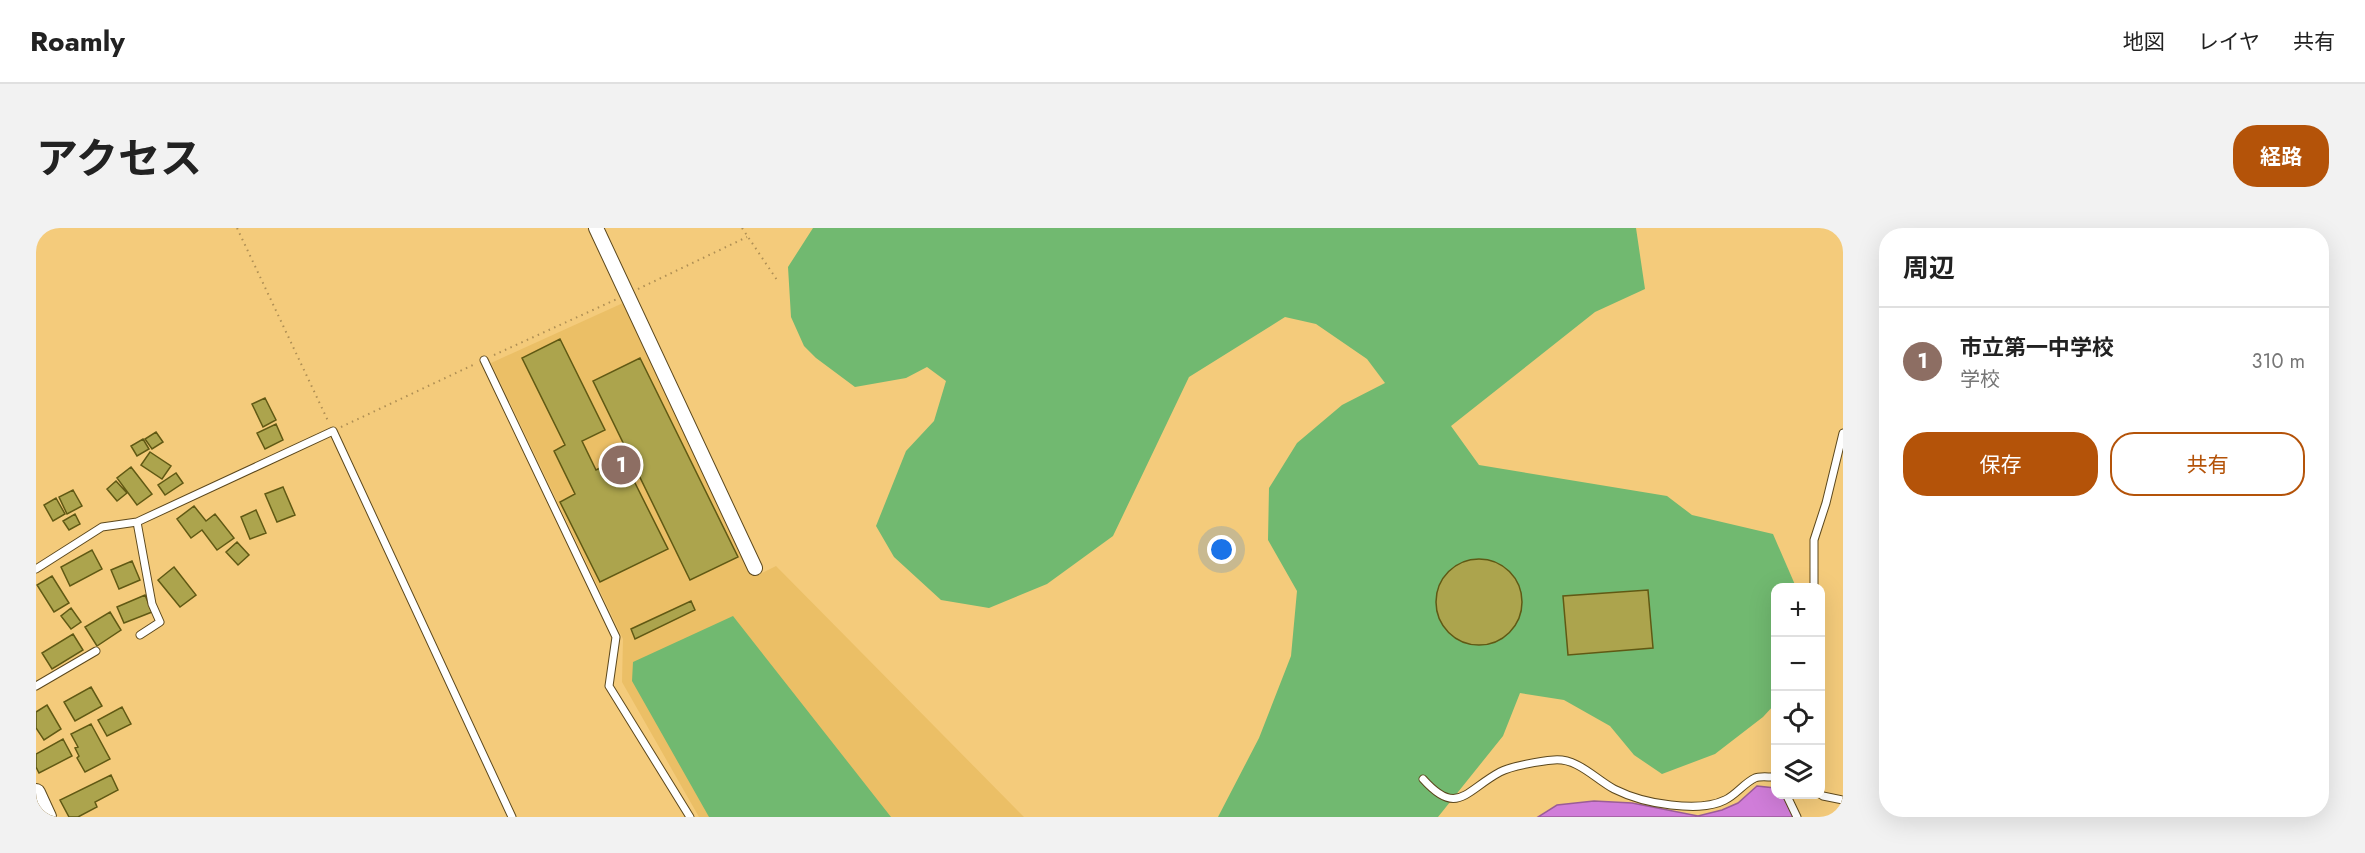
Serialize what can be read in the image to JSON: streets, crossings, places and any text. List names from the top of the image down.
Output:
{
  "page": {
    "header": "Roamly",
    "nav": ["地図", "レイヤ", "共有"],
    "title": "アクセス",
    "buttons": [
      "経路",
      ["保存", "共有"]
    ],
    "heading": "周辺",
    "list": [
      {
        "mark": "1",
        "name": "市立第一中学校",
        "note": "学校",
        "value": "310 m"
      }
    ],
    "pins": "1",
    "map_buttons": ["+", "−"]
  }
}
